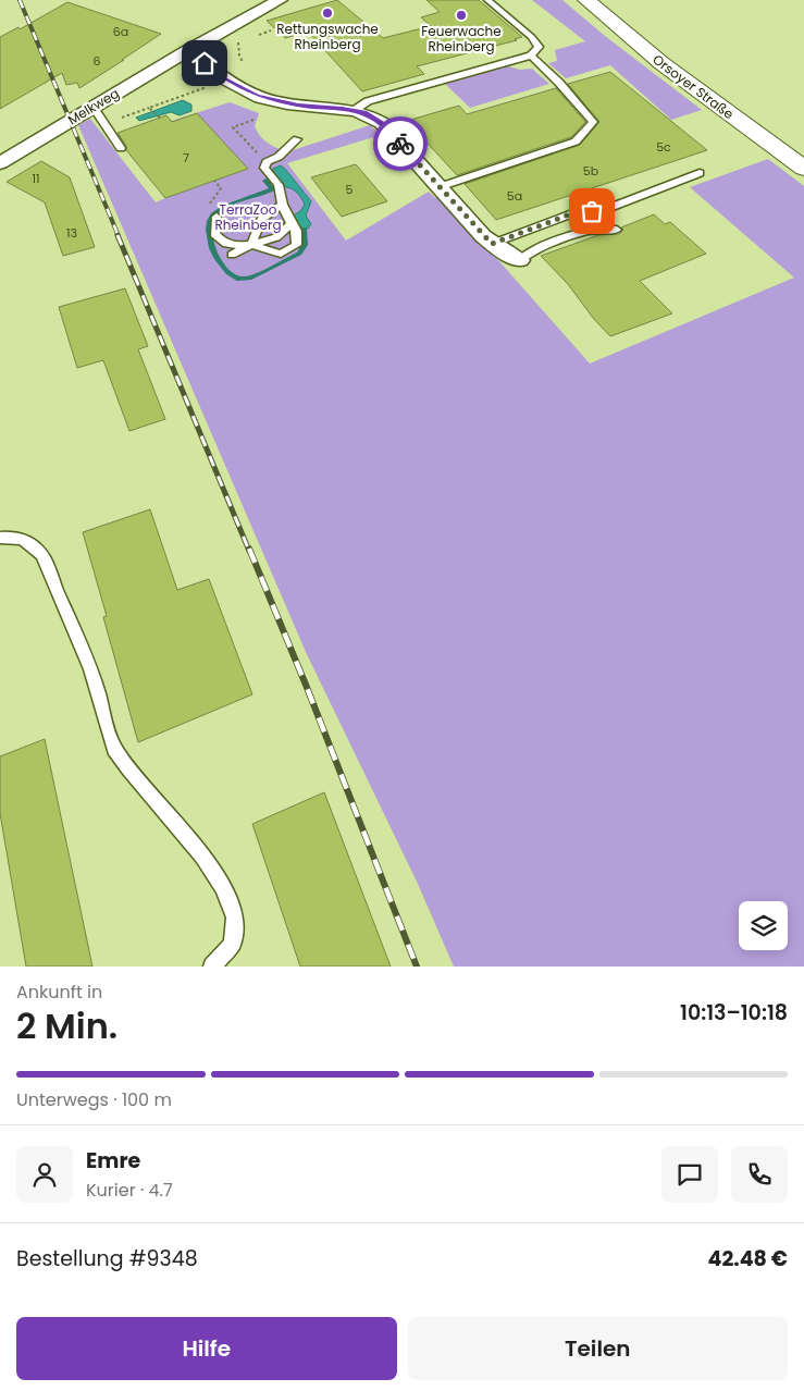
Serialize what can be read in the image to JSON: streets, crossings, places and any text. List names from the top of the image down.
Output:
{
  "streets": {
    "main road": ["Orsoyer Straße"],
    "street": ["Melkweg"]
  },
  "parks": ["TerraZoo Rheinberg"],
  "places": ["Rettungswache Rheinberg", "Feuerwache Rheinberg"],
  "house_numbers": [
    "6a",
    "6",
    "5c",
    "7",
    "5b",
    "11",
    "5",
    "5a",
    "13"
  ],
  "page": {
    "heading": ["2 Min.", "Ankunft in", "10:13–10:18"],
    "panel": [
      "Emre",
      "Kurier · 4.7",
      "Bestellung #9348",
      "42.48 €"
    ],
    "bar": "Unterwegs · 100 m",
    "buttons": ["Hilfe", "Teilen"]
  }
}
